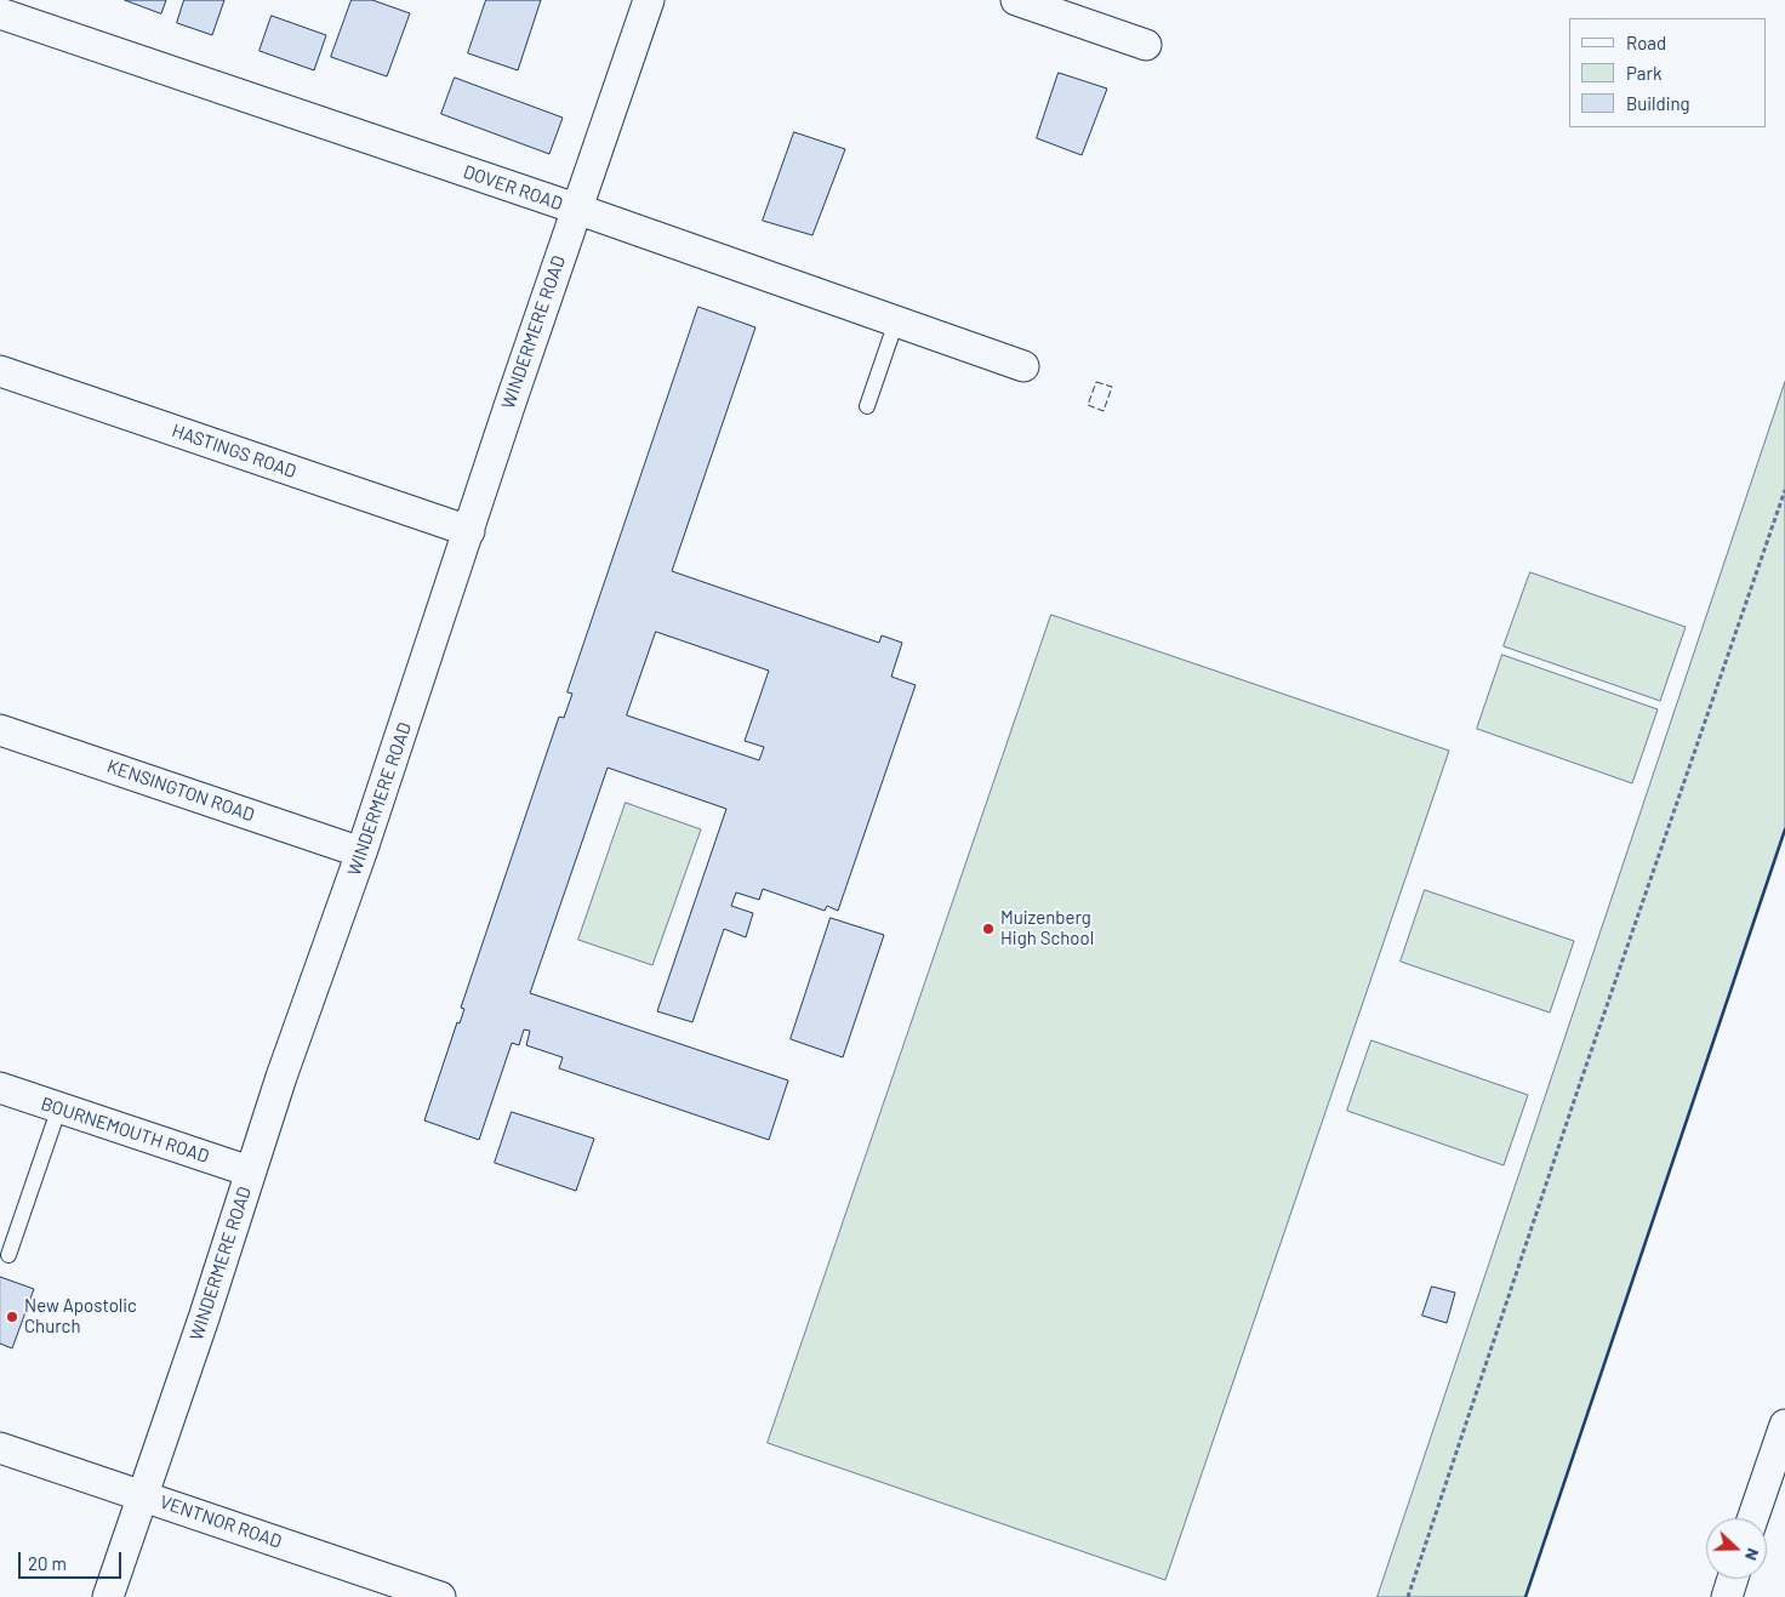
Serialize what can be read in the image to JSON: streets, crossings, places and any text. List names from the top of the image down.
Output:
{
  "streets": {
    "street": [
      "DOVER ROAD",
      "WINDERMERE ROAD",
      "HASTINGS ROAD",
      "KENSINGTON ROAD",
      "BOURNEMOUTH ROAD",
      "VENTNOR ROAD"
    ]
  },
  "crossings": [
    ["DOVER ROAD", "WINDERMERE ROAD"],
    ["WINDERMERE ROAD", "HASTINGS ROAD"],
    ["WINDERMERE ROAD", "KENSINGTON ROAD"],
    ["WINDERMERE ROAD", "BOURNEMOUTH ROAD"],
    ["WINDERMERE ROAD", "VENTNOR ROAD"]
  ],
  "places": ["Muizenberg High School", "New Apostolic Church"],
  "legend": ["Road", "Park", "Building"],
  "scale_bar": "20 m",
  "north": "right"
}
